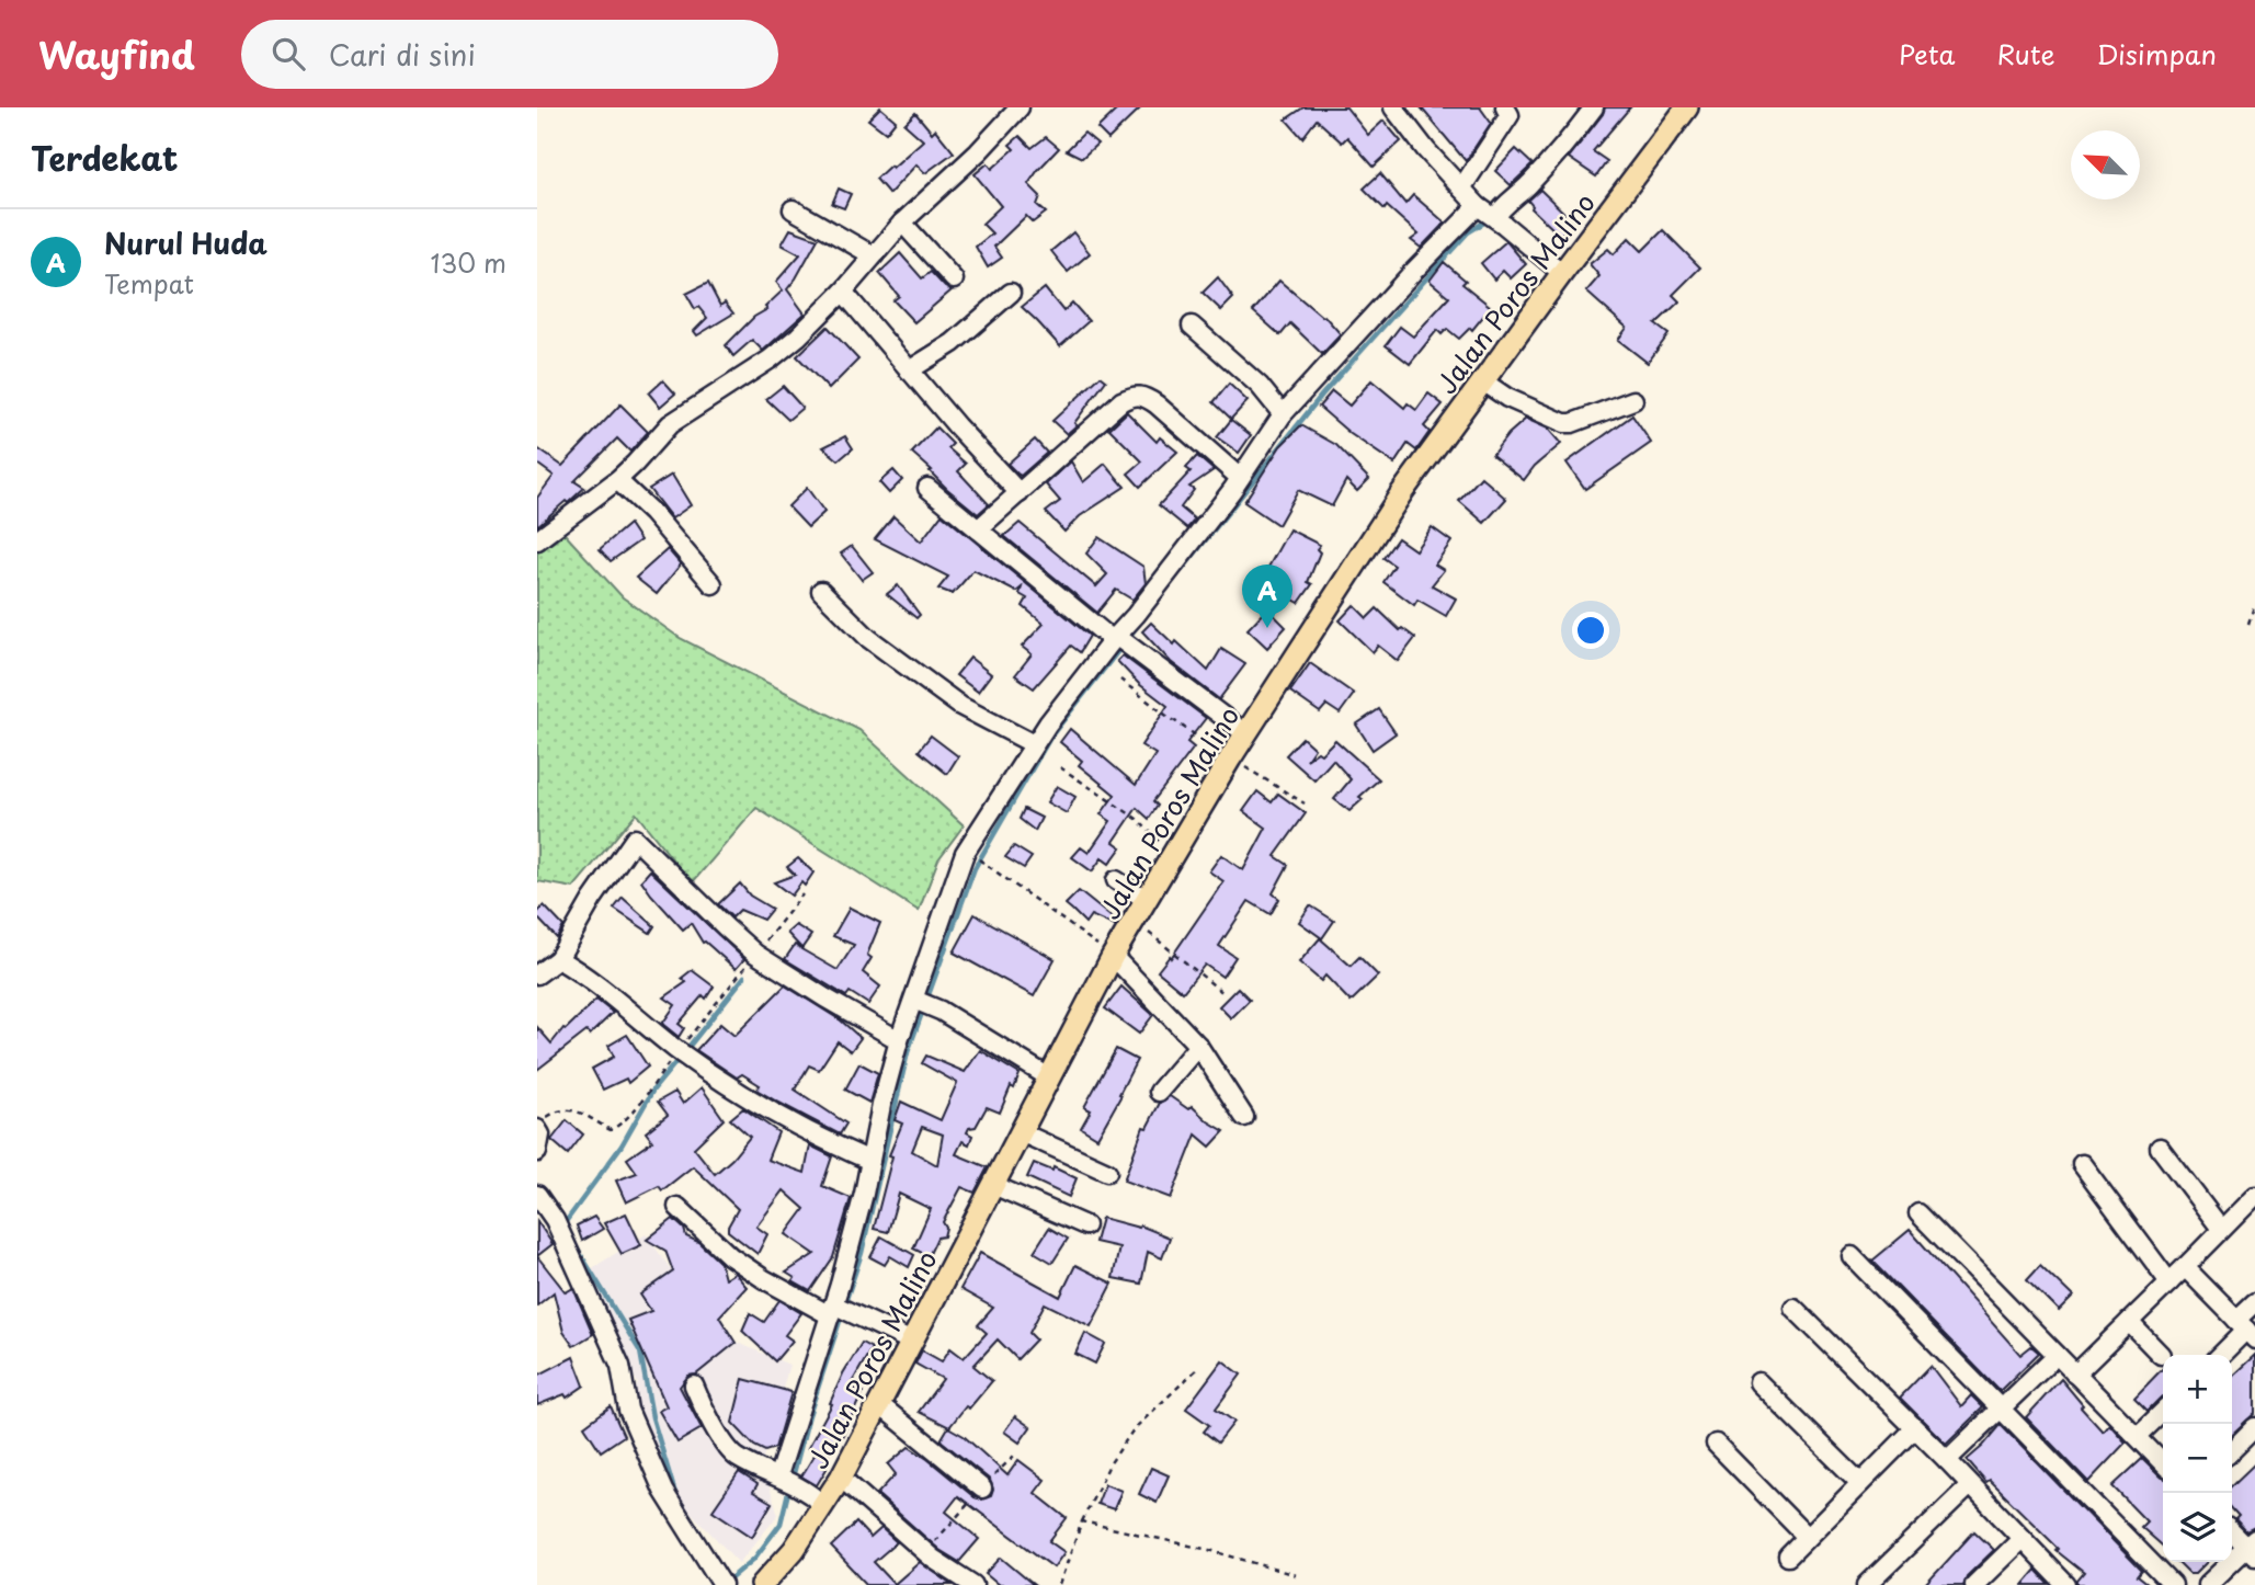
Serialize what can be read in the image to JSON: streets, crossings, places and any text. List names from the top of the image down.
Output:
{
  "streets": {
    "main road": ["Jalan Poros Malino"]
  },
  "north": "top left",
  "page": {
    "header": "Wayfind",
    "search": "Cari di sini",
    "nav": ["Peta", "Rute", "Disimpan"],
    "heading": "Terdekat",
    "list": [
      {
        "mark": "A",
        "name": "Nurul Huda",
        "note": "Tempat",
        "value": "130 m"
      }
    ],
    "pins": "A",
    "map_buttons": ["+", "−"]
  }
}
